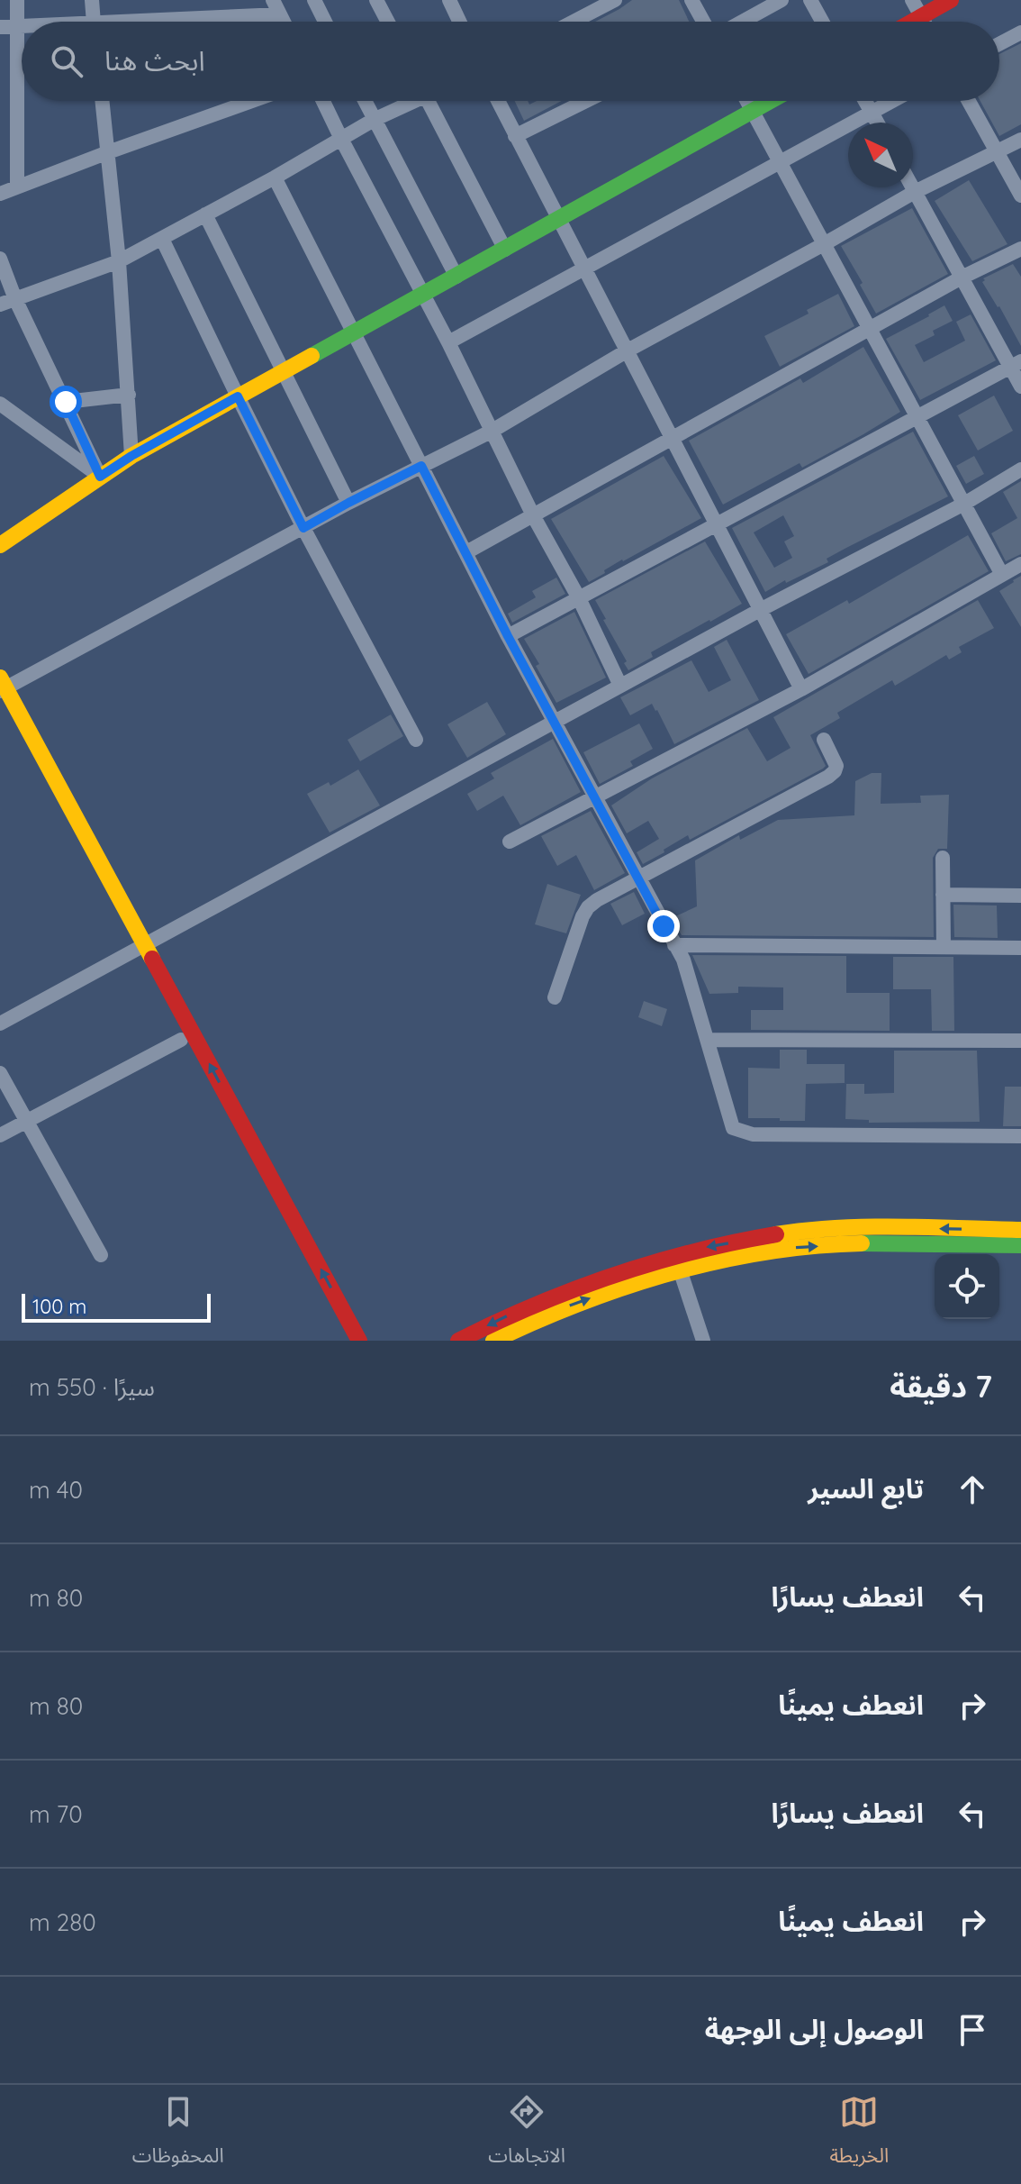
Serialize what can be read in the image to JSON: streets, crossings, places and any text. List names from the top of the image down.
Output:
{
  "scale_bar": "100 m",
  "north": "top left",
  "page": {
    "search": "ابحث هنا",
    "scale": "100 m",
    "heading": ["7 دقيقة", "سيرًا · 550 m"],
    "list": [
      ["تابع السير", "40 m"],
      ["انعطف يسارًا", "80 m"],
      ["انعطف يمينًا", "80 m"],
      ["انعطف يسارًا", "70 m"],
      ["انعطف يمينًا", "280 m"],
      "الوصول إلى الوجهة"
    ],
    "nav": ["الخريطة", "الاتجاهات", "المحفوظات"]
  }
}
